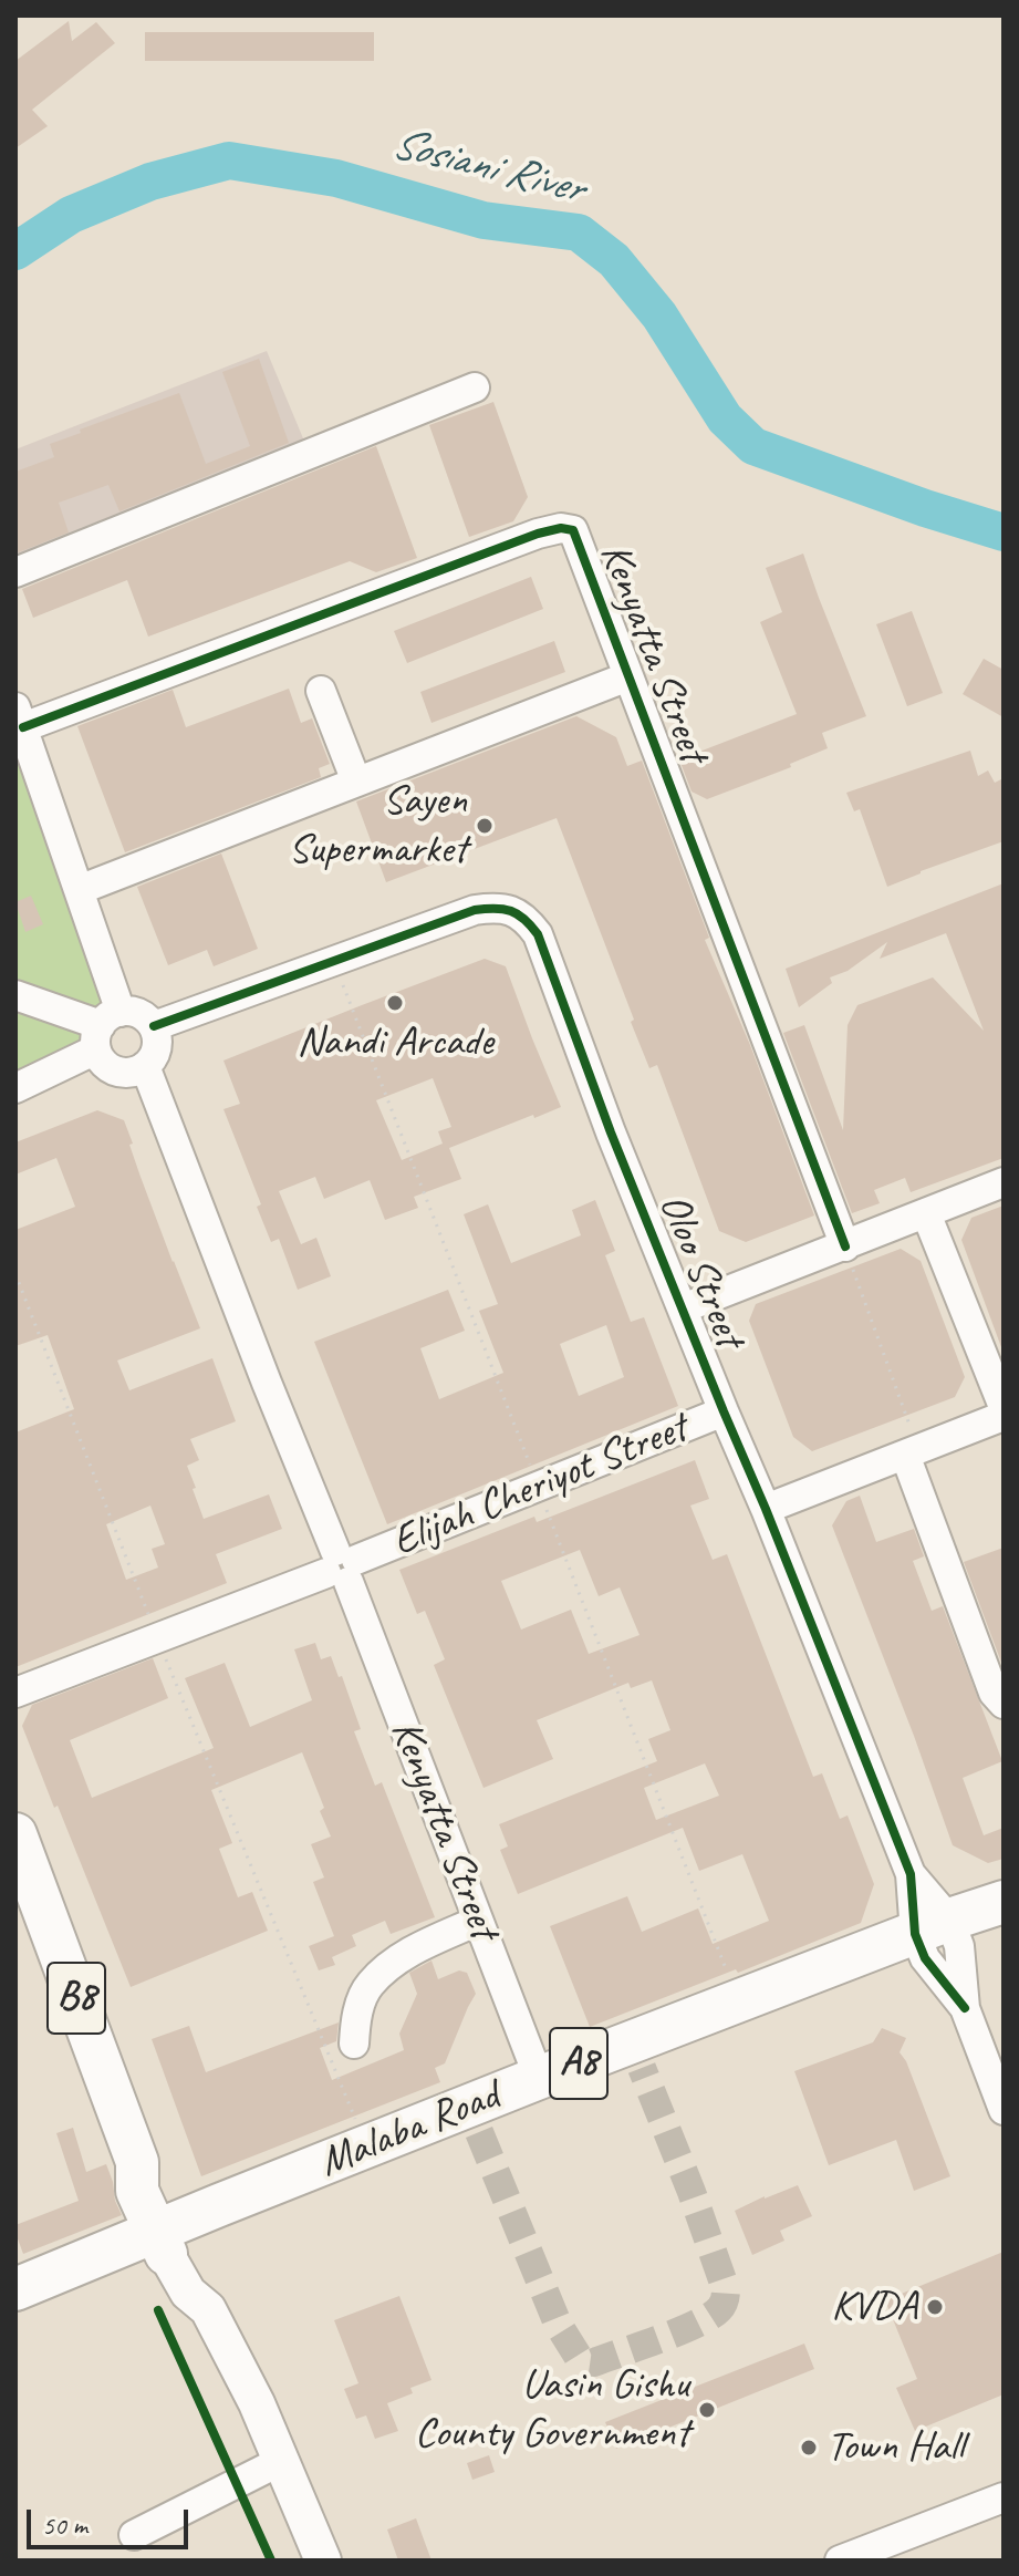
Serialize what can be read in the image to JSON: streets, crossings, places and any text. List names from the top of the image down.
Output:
{
  "streets": {
    "highway": ["B8", "A8", "Malaba Road"],
    "street": ["Kenyatta Street", "Oloo Street", "Elijah Cheriyot Street"]
  },
  "crossings": [
    ["Kenyatta Street", "Oloo Street"],
    ["Kenyatta Street", "Elijah Cheriyot Street"],
    ["Kenyatta Street", "Malaba Road"],
    ["Oloo Street", "Elijah Cheriyot Street"],
    ["Oloo Street", "A8"],
    ["Oloo Street", "Malaba Road"],
    ["B8", "A8"],
    ["B8", "Malaba Road"],
    ["A8", "Malaba Road"]
  ],
  "water": ["Sosiani River"],
  "places": [
    "Sayen Supermarket",
    "Nandi Arcade",
    "KVDA",
    "Uasin Gishu County Government",
    "Town Hall"
  ],
  "scale_bar": "50 m"
}
